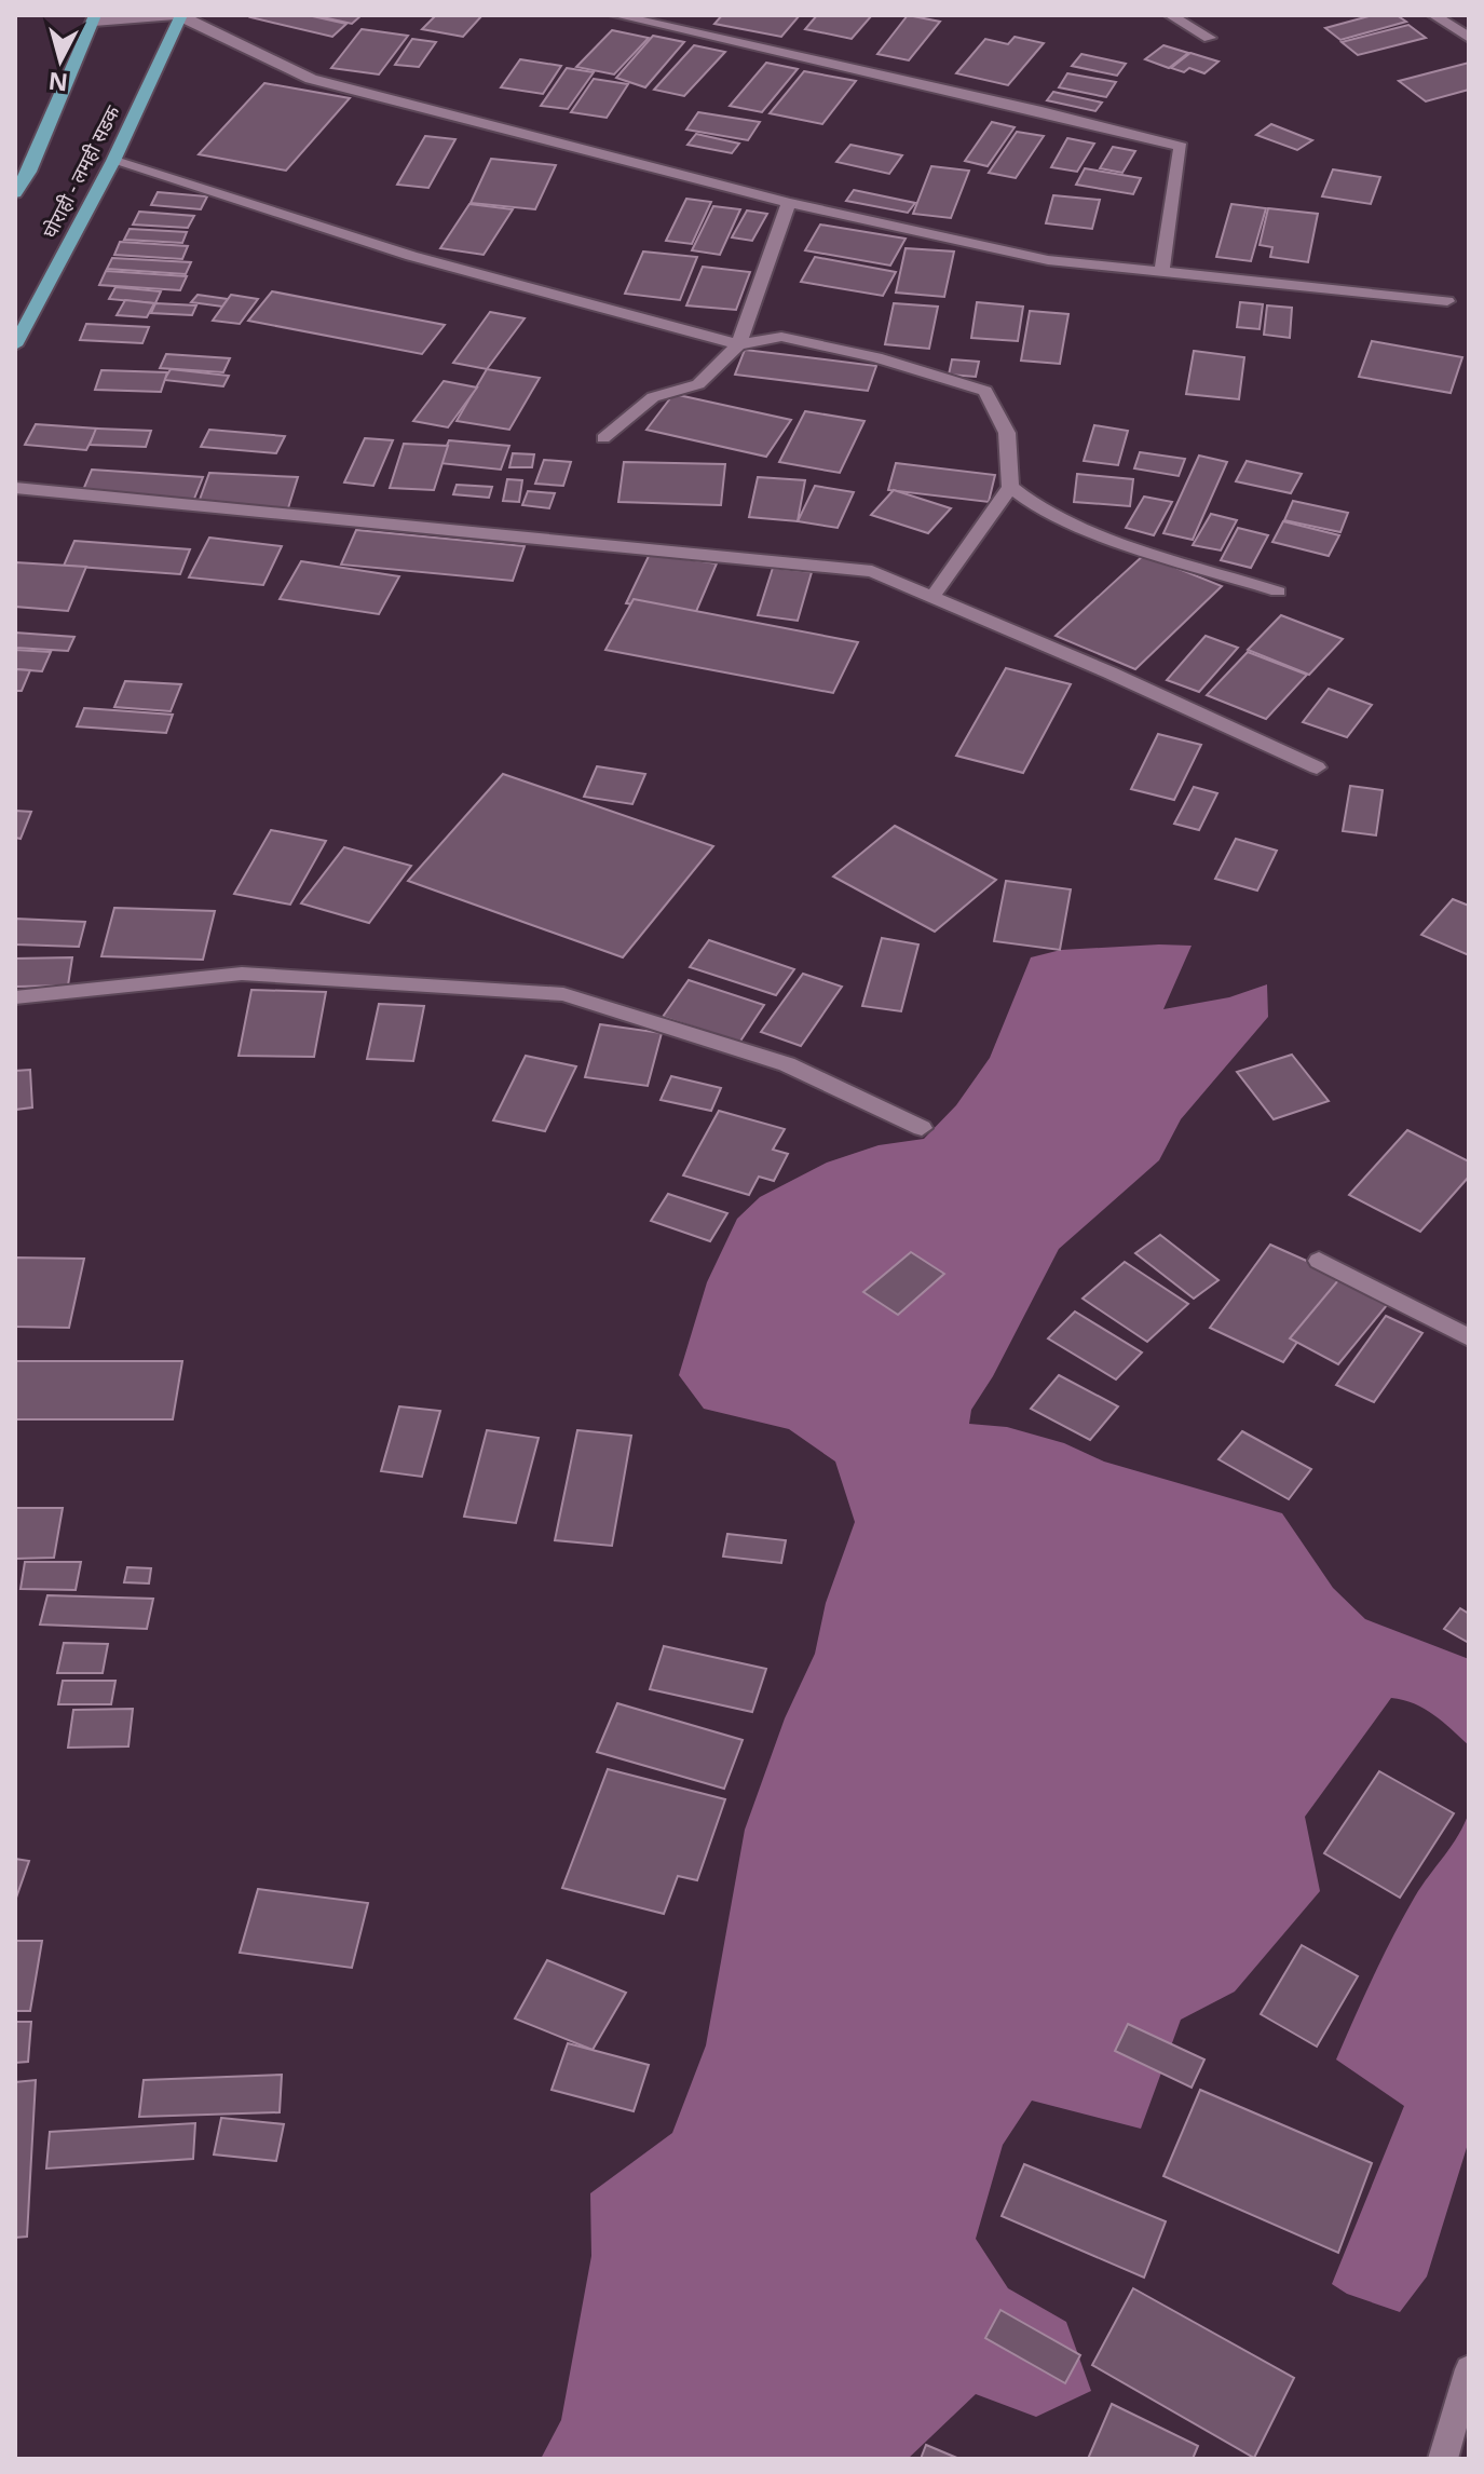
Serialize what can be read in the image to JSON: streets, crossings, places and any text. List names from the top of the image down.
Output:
{
  "streets": {
    "main road": ["घोराही - लमही सडक"]
  },
  "north": "bottom"
}
